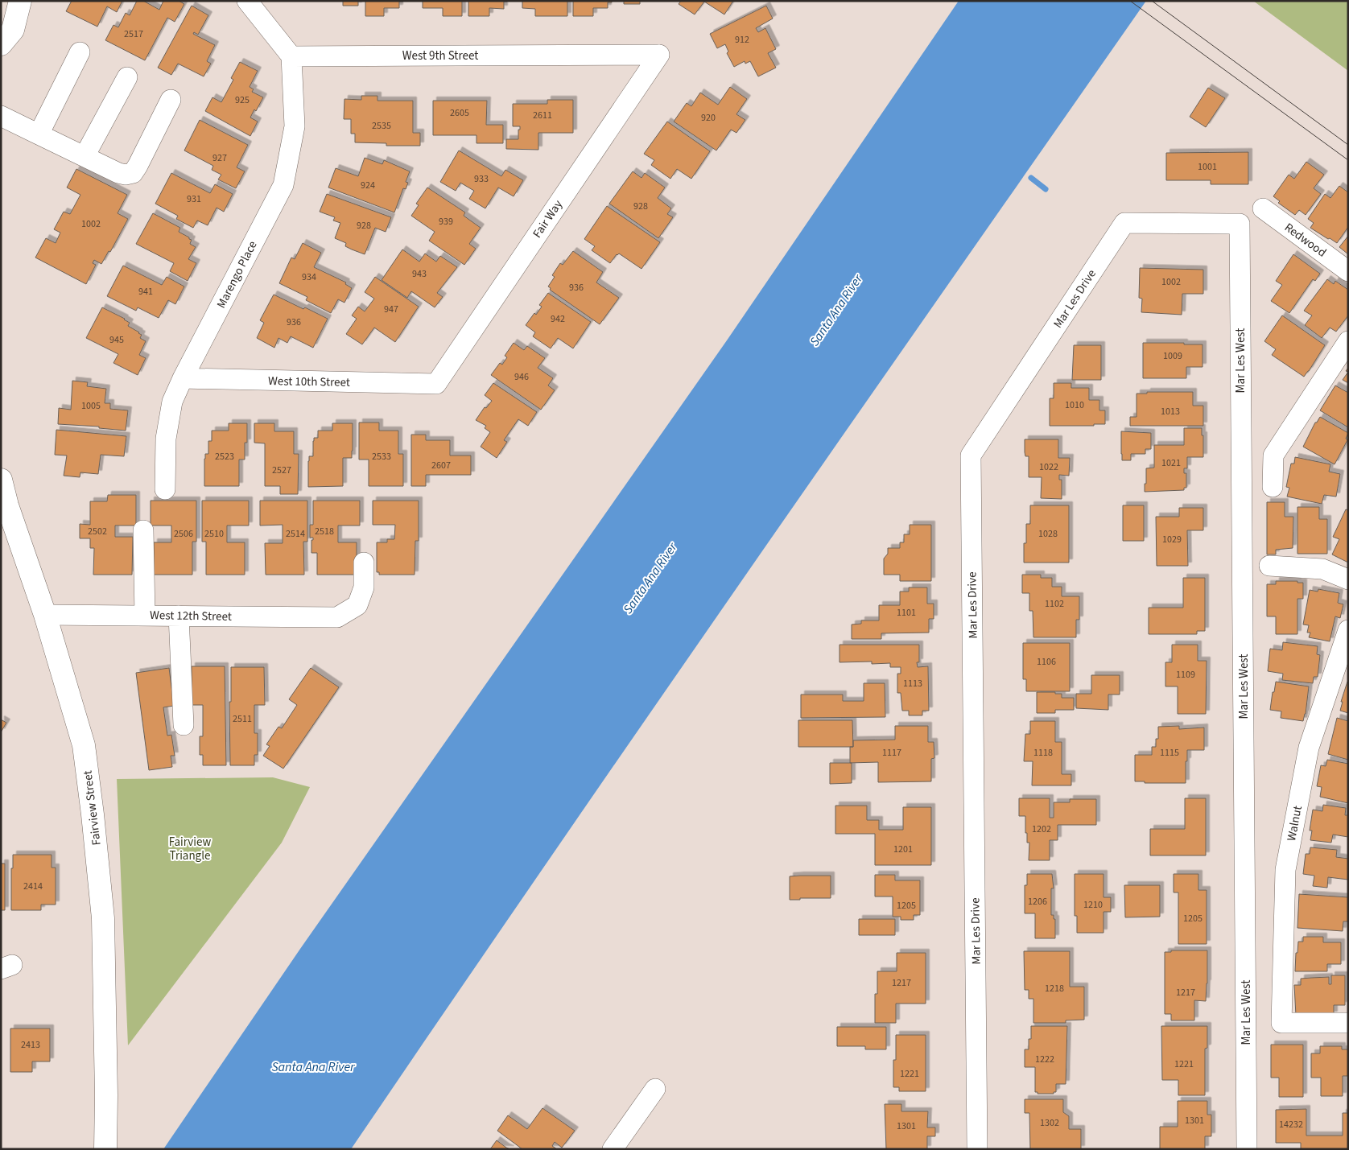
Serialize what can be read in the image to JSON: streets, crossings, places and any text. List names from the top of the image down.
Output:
{
  "streets": {
    "main road": ["Fairview Street"],
    "street": [
      "West 9th Street",
      "Fair Way",
      "Redwood",
      "Marengo Place",
      "Mar Les Drive",
      "Mar Les West",
      "West 10th Street",
      "West 12th Street",
      "Walnut"
    ]
  },
  "crossings": [
    ["West 9th Street", "Fair Way"],
    ["West 9th Street", "Marengo Place"],
    ["Fair Way", "West 10th Street"],
    ["Marengo Place", "West 10th Street"],
    ["Mar Les Drive", "Mar Les West"],
    ["West 12th Street", "Fairview Street"]
  ],
  "water": ["Santa Ana River"],
  "parks": ["Fairview Triangle"],
  "house_numbers": [
    "2517",
    "912",
    "925",
    "2605",
    "2611",
    "920",
    "2535",
    "927",
    "1001",
    "933",
    "924",
    "931",
    "928",
    "939",
    "1002",
    "928",
    "943",
    "934",
    "1002",
    "936",
    "941",
    "947",
    "942",
    "936",
    "945",
    "1009",
    "946",
    "1010",
    "1005",
    "1013",
    "2523",
    "2533",
    "1021",
    "2607",
    "1022",
    "2527",
    "2502",
    "2518",
    "2506",
    "2510",
    "2514",
    "1028",
    "1029",
    "1102",
    "1101",
    "1106",
    "1109",
    "1113",
    "2511",
    "1117",
    "1118",
    "1115",
    "1202",
    "1201",
    "2414",
    "1206",
    "1210",
    "1205",
    "1205",
    "1217",
    "1218",
    "1217",
    "2413",
    "1222",
    "1221",
    "1221",
    "1301",
    "1302",
    "14232",
    "1301"
  ]
}
